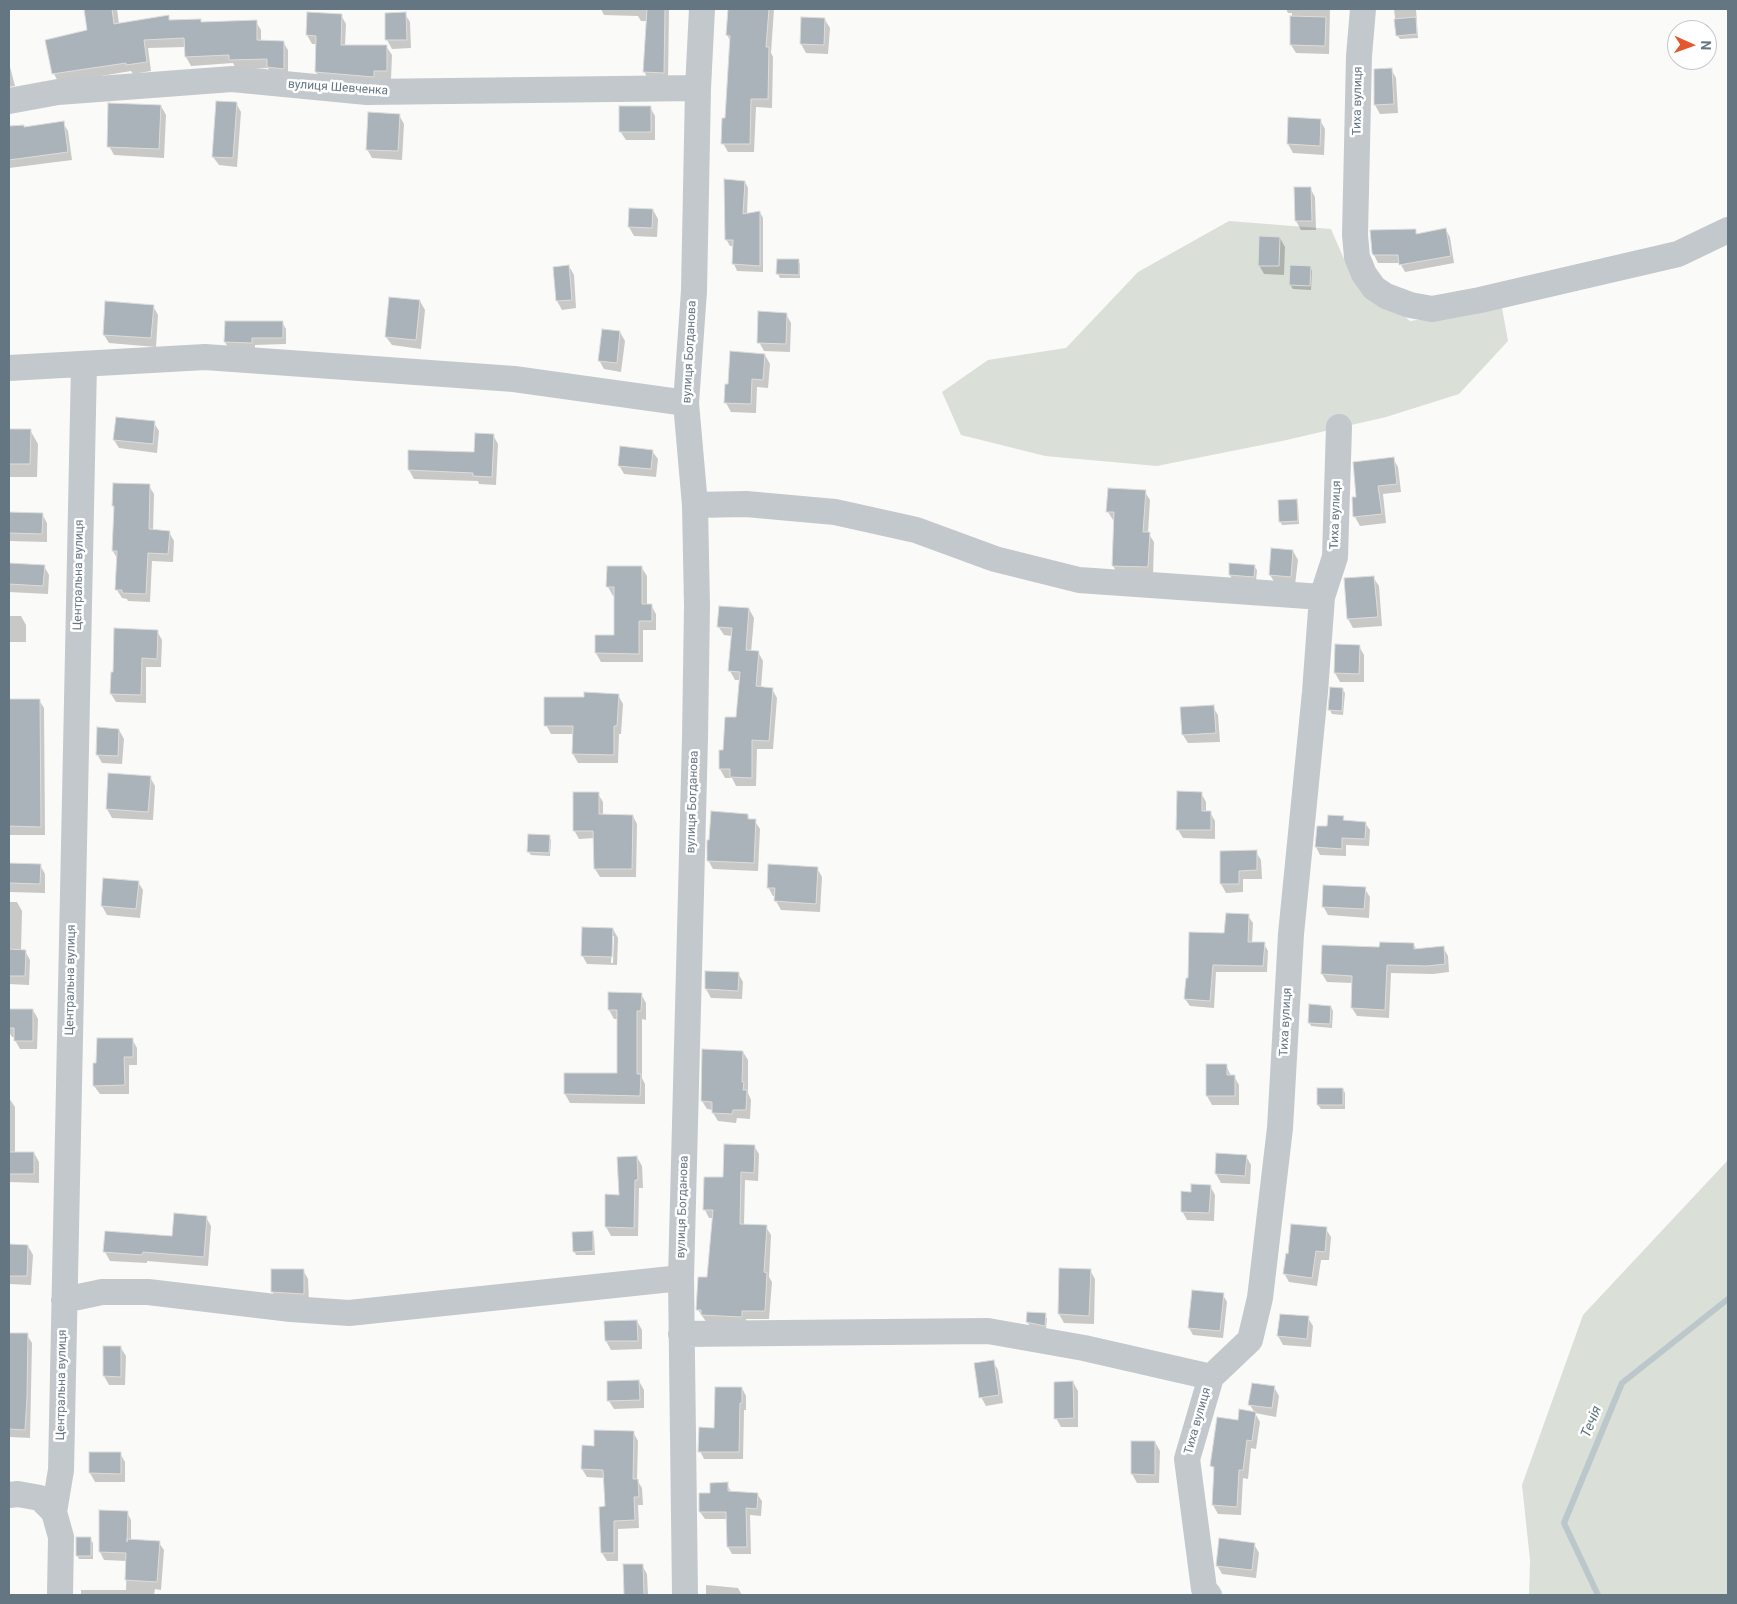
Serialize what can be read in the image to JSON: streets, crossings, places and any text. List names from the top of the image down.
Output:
{
  "streets": {
    "street": [
      "вулиця Шевченка",
      "Тиха вулиця",
      "вулиця Богданова",
      "Центральна вулиця"
    ]
  },
  "crossings": [
    ["вулиця Шевченка", "вулиця Богданова"]
  ],
  "water": ["Течія"],
  "north": "right"
}
